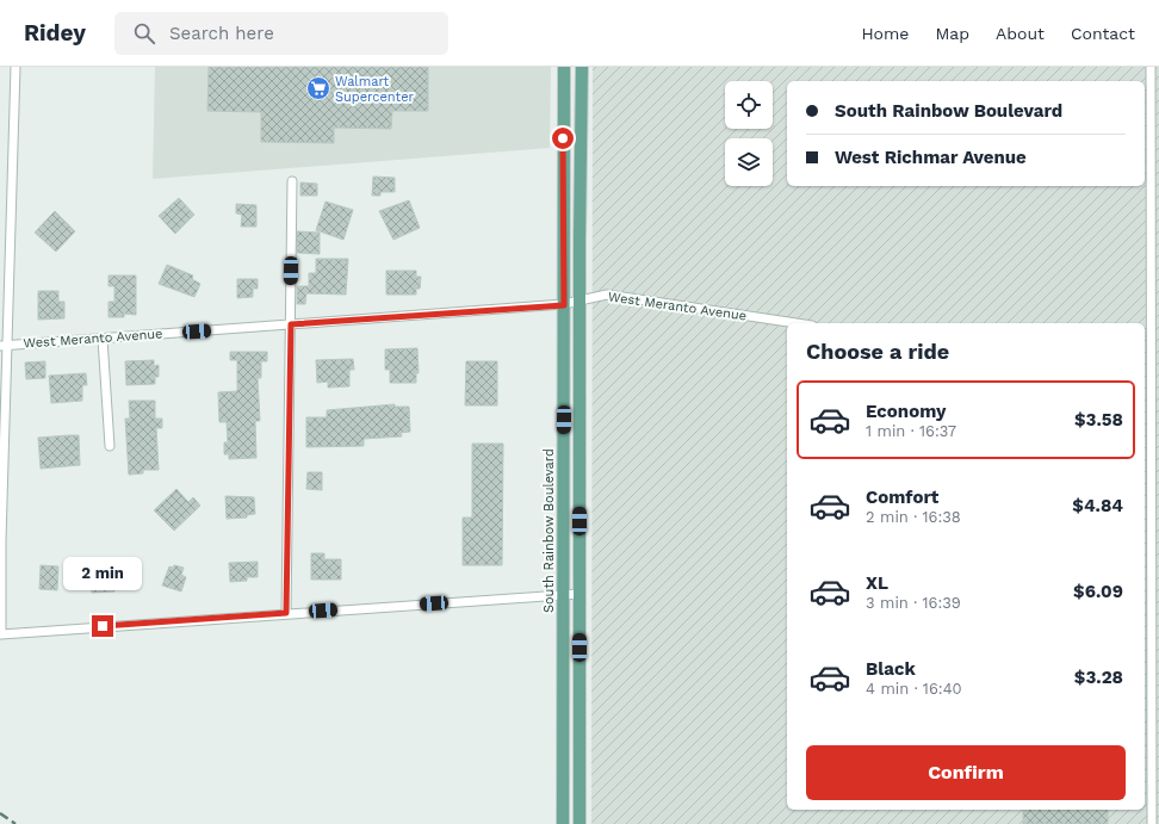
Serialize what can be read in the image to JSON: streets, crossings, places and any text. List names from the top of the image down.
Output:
{
  "streets": {
    "main road": ["South Rainbow Boulevard"],
    "street": ["West Meranto Avenue"]
  },
  "crossings": [
    ["West Meranto Avenue", "South Rainbow Boulevard"]
  ],
  "places": {
    "supermarket": ["Walmart Supercenter"]
  },
  "page": {
    "header": "Ridey",
    "search": "Search here",
    "nav": [
      "Home",
      "Map",
      "About",
      "Contact"
    ],
    "banner": ["South Rainbow Boulevard", "West Richmar Avenue"],
    "heading": "Choose a ride",
    "list": [
      {
        "name": "Economy",
        "note": "1 min · 16:37",
        "value": "$3.58"
      },
      {
        "name": "Comfort",
        "note": "2 min · 16:38",
        "value": "$4.84"
      },
      {
        "name": "XL",
        "note": "3 min · 16:39",
        "value": "$6.09"
      },
      {
        "name": "Black",
        "note": "4 min · 16:40",
        "value": "$3.28"
      }
    ],
    "bubble": "2 min",
    "buttons": "Confirm"
  }
}
